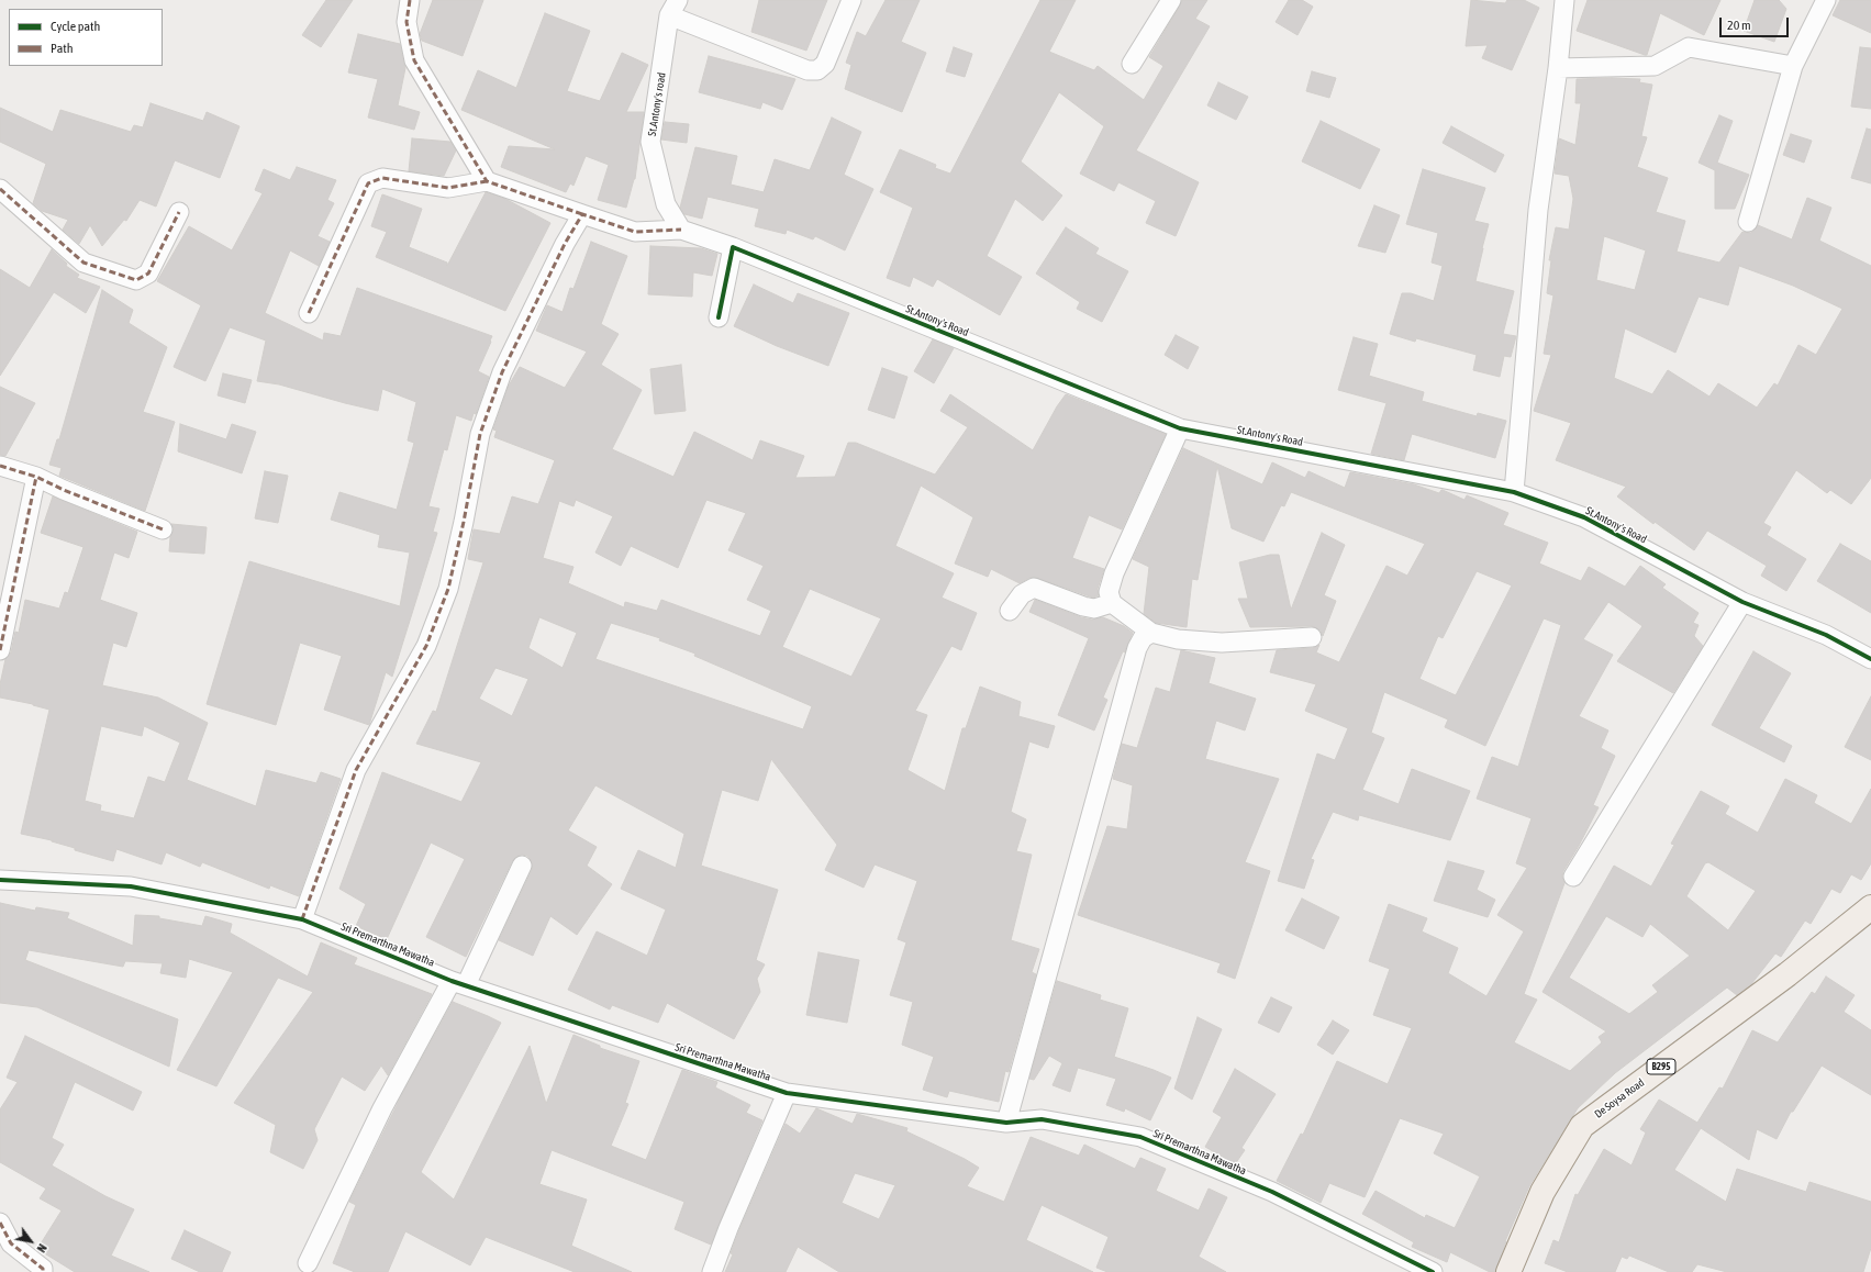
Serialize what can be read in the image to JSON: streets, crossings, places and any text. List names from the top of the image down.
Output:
{
  "streets": {
    "main road": ["B295", "De Soysa Road"],
    "street": ["St.Antony's road", "St.Antony's Road", "Sri Premarthna Mawatha"]
  },
  "legend": ["Cycle path", "Path"],
  "scale_bar": "20 m",
  "north": "bottom right"
}
